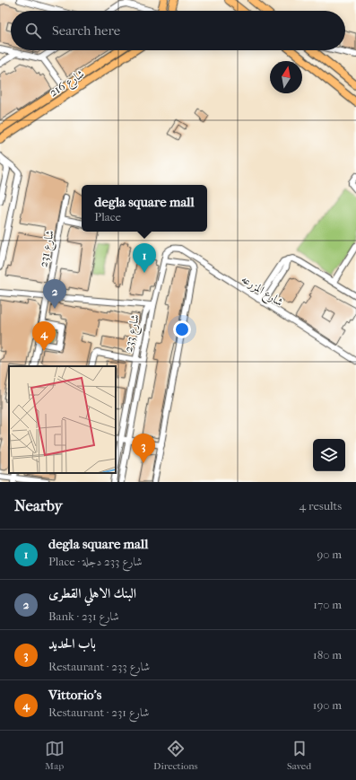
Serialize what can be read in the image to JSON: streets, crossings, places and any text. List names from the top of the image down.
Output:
{
  "streets": {
    "main road": ["شارع 216"],
    "street": ["شارع 231", "شارع المزرعه", "شارع 233"]
  },
  "north": "top",
  "page": {
    "search": "Search here",
    "popup": ["degla square mall", "Place"],
    "pins": [
      "1",
      "2",
      "4",
      "3"
    ],
    "heading": ["Nearby", "4 results"],
    "list": [
      {
        "mark": "1",
        "name": "degla square mall",
        "note": "Place · شارع 233 دجلة",
        "value": "90 m"
      },
      {
        "mark": "2",
        "name": "البنك الاهلي القطرى",
        "note": "Bank · شارع 231",
        "value": "170 m"
      },
      {
        "mark": "3",
        "name": "باب الحديد",
        "note": "Restaurant · شارع 233",
        "value": "180 m"
      },
      {
        "mark": "4",
        "name": "Vittorio's",
        "note": "Restaurant · شارع 231",
        "value": "190 m"
      }
    ],
    "nav": ["Map", "Directions", "Saved"]
  }
}
